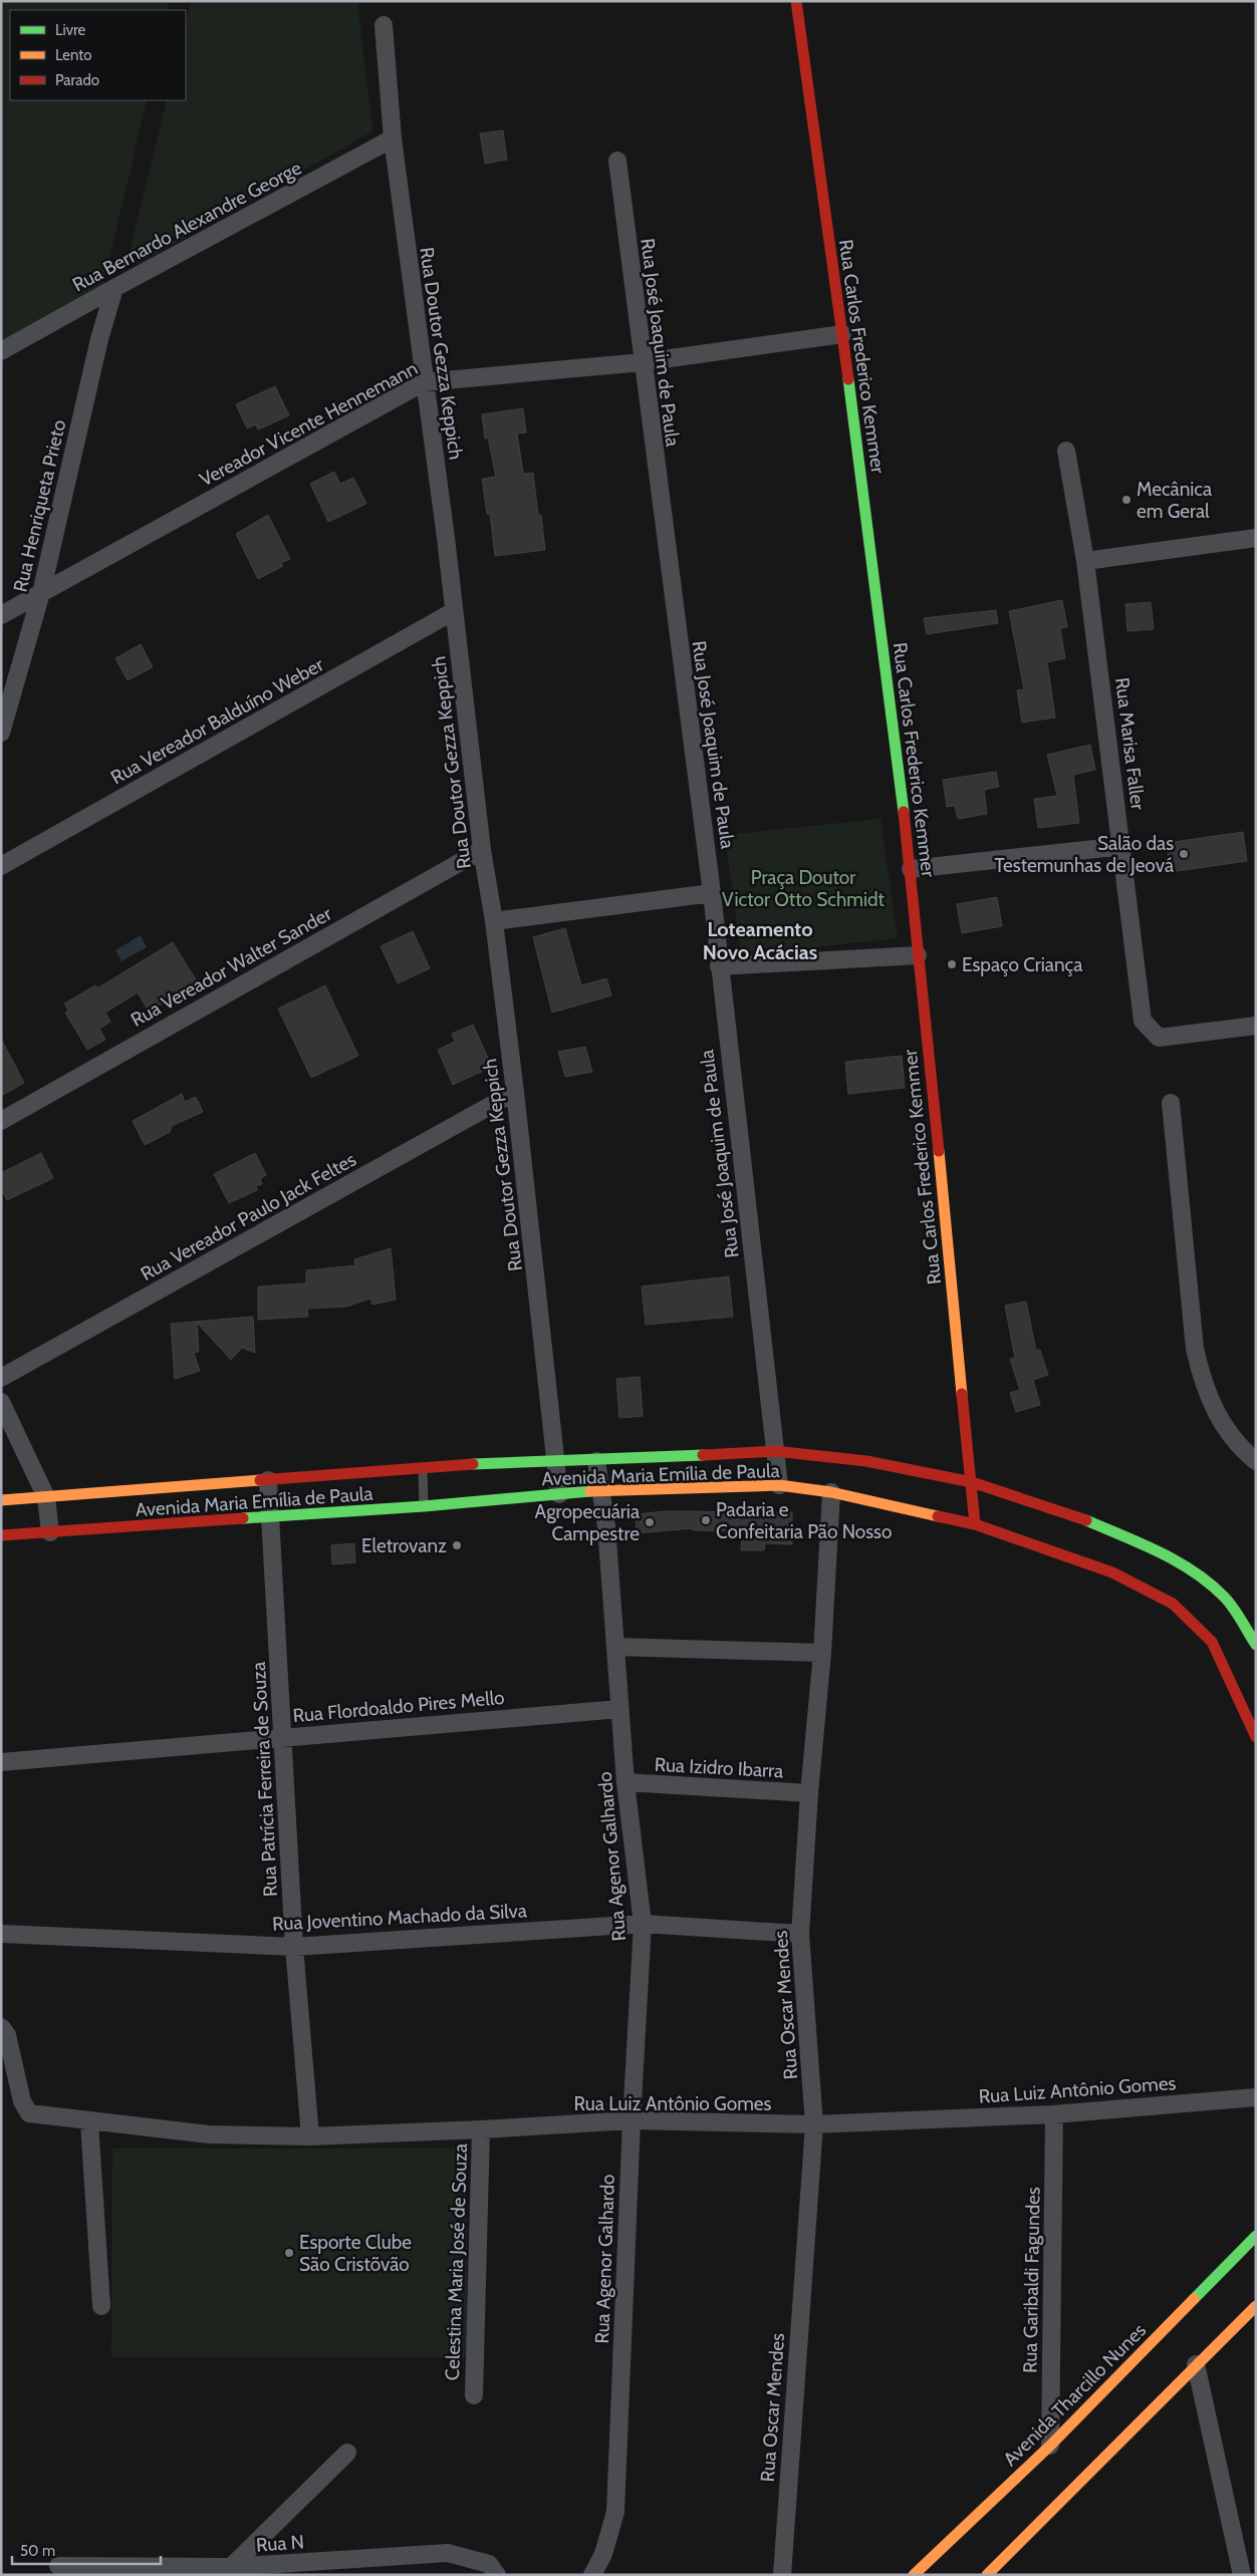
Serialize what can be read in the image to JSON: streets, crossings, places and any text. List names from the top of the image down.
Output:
{
  "streets": {
    "main road": ["Rua Carlos Frederico Kemmer", "Avenida Maria Emília de Paula", "Avenida Tharcillo Nunes"],
    "street": [
      "Rua Bernardo Alexandre George",
      "Rua José Joaquim de Paula",
      "Rua Doutor Gezza Keppich",
      "Vereador Vicente Hennemann",
      "Rua Henriqueta Prieto",
      "Rua Vereador Balduíno Weber",
      "Rua Marisa Faller",
      "Rua Vereador Walter Sander",
      "Rua Vereador Paulo Jack Feltes",
      "Rua Flordoaldo Pires Mello",
      "Rua Izidro Ibarra",
      "Rua Patrícia Ferreira de Souza",
      "Rua Agenor Galhardo",
      "Rua Joventino Machado da Silva",
      "Rua Oscar Mendes",
      "Rua Luiz Antônio Gomes",
      "Celestina Maria José de Souza",
      "Rua Garibaldi Fagundes",
      "Rua N"
    ]
  },
  "crossings": [
    ["Rua Bernardo Alexandre George", "Rua Doutor Gezza Keppich"],
    ["Rua Bernardo Alexandre George", "Rua Henriqueta Prieto"],
    ["Rua José Joaquim de Paula", "Vereador Vicente Hennemann"],
    ["Rua José Joaquim de Paula", "Avenida Maria Emília de Paula"],
    ["Rua Doutor Gezza Keppich", "Vereador Vicente Hennemann"],
    ["Rua Doutor Gezza Keppich", "Rua Vereador Balduíno Weber"],
    ["Rua Doutor Gezza Keppich", "Rua Vereador Walter Sander"],
    ["Rua Doutor Gezza Keppich", "Rua Vereador Paulo Jack Feltes"],
    ["Rua Doutor Gezza Keppich", "Avenida Maria Emília de Paula"],
    ["Rua Carlos Frederico Kemmer", "Vereador Vicente Hennemann"],
    ["Rua Carlos Frederico Kemmer", "Avenida Maria Emília de Paula"],
    ["Vereador Vicente Hennemann", "Rua Henriqueta Prieto"],
    ["Avenida Maria Emília de Paula", "Rua Patrícia Ferreira de Souza"],
    ["Avenida Maria Emília de Paula", "Rua Agenor Galhardo"],
    ["Avenida Maria Emília de Paula", "Rua Oscar Mendes"],
    ["Rua Flordoaldo Pires Mello", "Rua Patrícia Ferreira de Souza"],
    ["Rua Flordoaldo Pires Mello", "Rua Agenor Galhardo"],
    ["Rua Izidro Ibarra", "Rua Agenor Galhardo"],
    ["Rua Izidro Ibarra", "Rua Oscar Mendes"],
    ["Rua Patrícia Ferreira de Souza", "Rua Joventino Machado da Silva"],
    ["Rua Patrícia Ferreira de Souza", "Rua Luiz Antônio Gomes"],
    ["Rua Agenor Galhardo", "Rua Joventino Machado da Silva"],
    ["Rua Agenor Galhardo", "Rua Luiz Antônio Gomes"],
    ["Rua Joventino Machado da Silva", "Rua Oscar Mendes"],
    ["Rua Oscar Mendes", "Rua Luiz Antônio Gomes"],
    ["Rua Luiz Antônio Gomes", "Celestina Maria José de Souza"],
    ["Rua Luiz Antônio Gomes", "Rua Garibaldi Fagundes"],
    ["Rua Garibaldi Fagundes", "Avenida Tharcillo Nunes"]
  ],
  "districts": ["Loteamento Novo Acácias"],
  "parks": ["Praça Doutor Victor Otto Schmidt"],
  "places": [
    "Mecânica em Geral",
    "Salão das Testemunhas de Jeová",
    "Espaço Criança",
    "Padaria e Confeitaria Pão Nosso",
    "Agropecuária Campestre",
    "Eletrovanz",
    "Esporte Clube São Cristõvão"
  ],
  "legend": ["Livre", "Lento", "Parado"],
  "scale_bar": "50 m"
}
